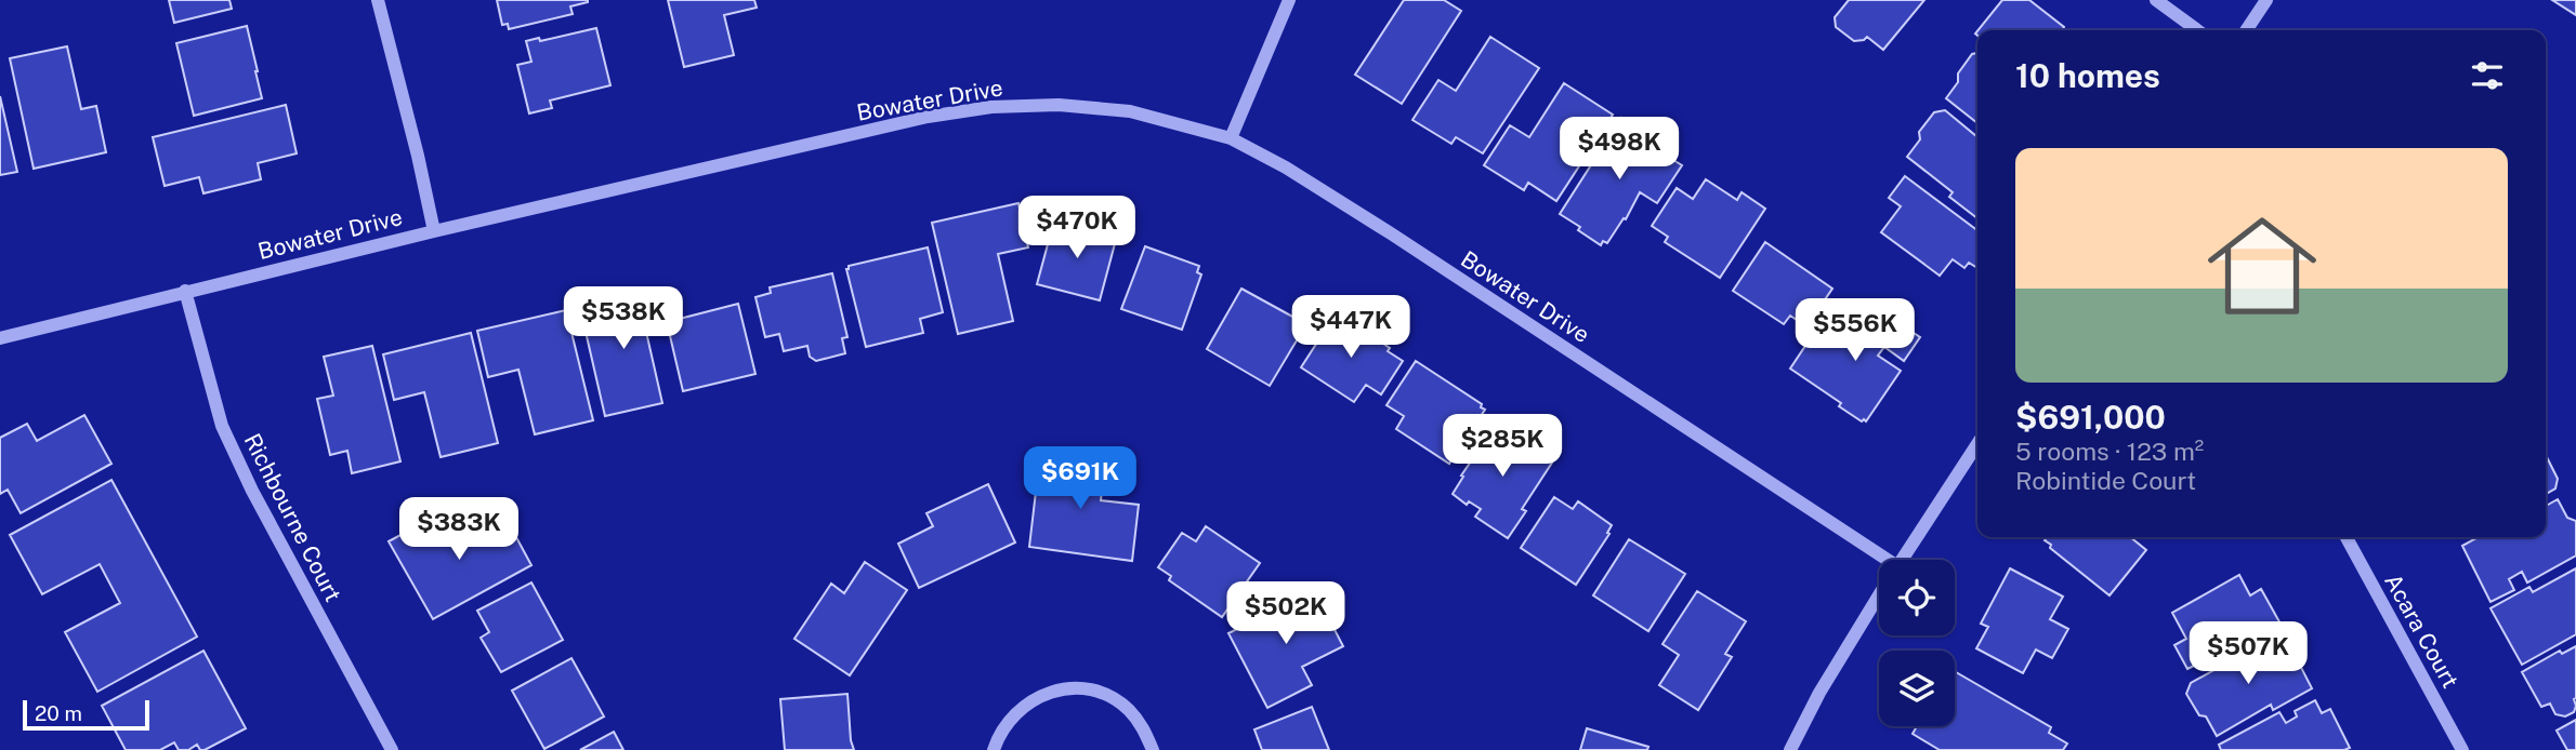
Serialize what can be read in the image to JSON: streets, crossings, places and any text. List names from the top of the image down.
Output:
{
  "streets": {
    "street": ["Bowater Drive", "Richbourne Court", "Acara Court"]
  },
  "crossings": [
    ["Bowater Drive", "Richbourne Court"]
  ],
  "scale_bar": "20 m",
  "page": {
    "heading": "10 homes",
    "price": [
      "$498K",
      "$470K",
      "$538K",
      "$447K",
      "$556K",
      "$285K",
      "$691K",
      "$383K",
      "$502K",
      "$507K"
    ],
    "list": [
      {
        "name": "$691,000",
        "note": "5 rooms · 123 m² · Robintide Court"
      }
    ],
    "scale": "20 m"
  }
}
